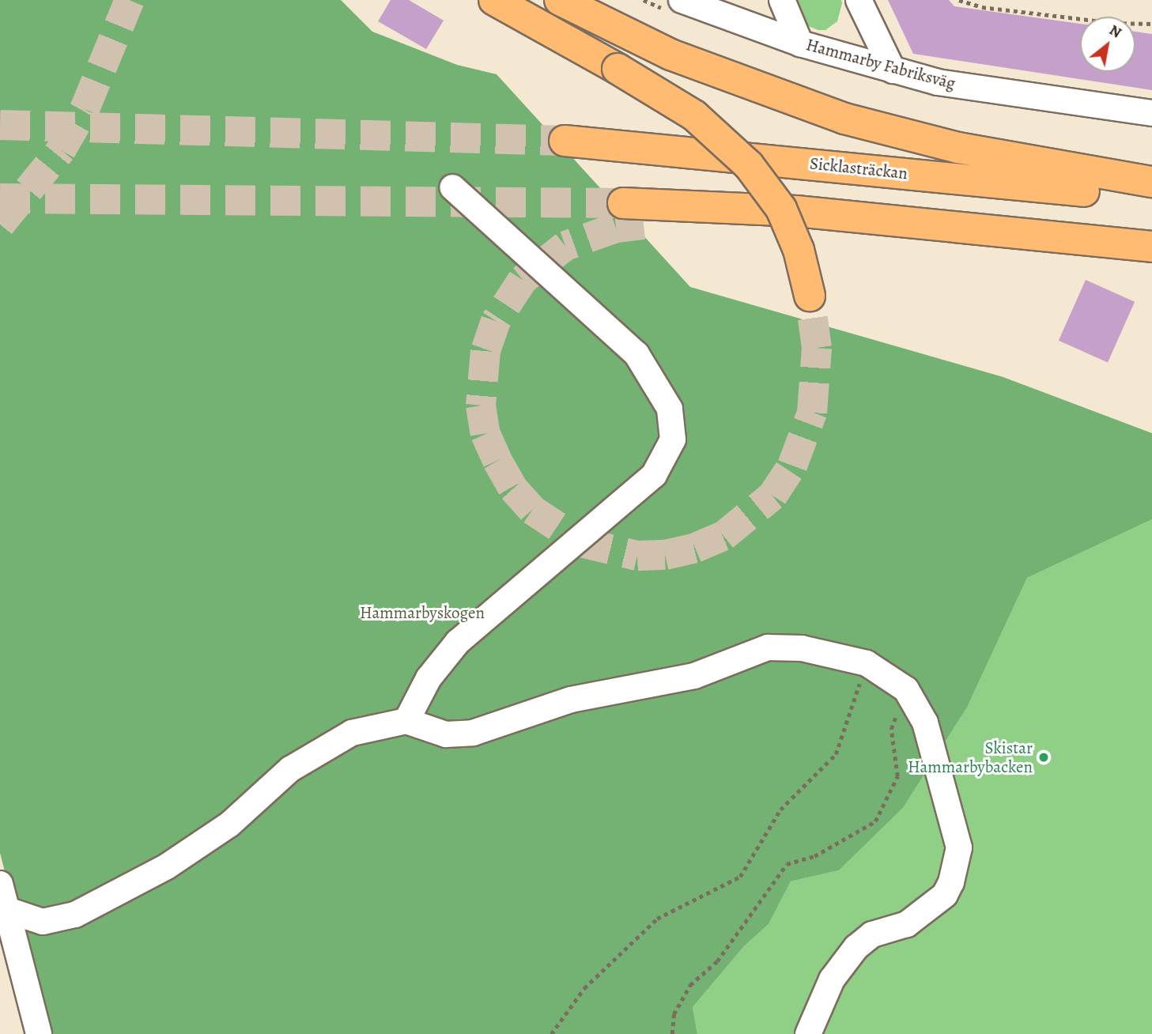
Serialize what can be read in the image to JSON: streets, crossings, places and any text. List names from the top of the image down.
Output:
{
  "streets": {
    "highway": ["Sicklasträckan"],
    "street": ["Hammarby Fabriksväg"]
  },
  "parks": ["Hammarbyskogen"],
  "places": ["Skistar Hammarbybacken"],
  "north": "top right"
}
